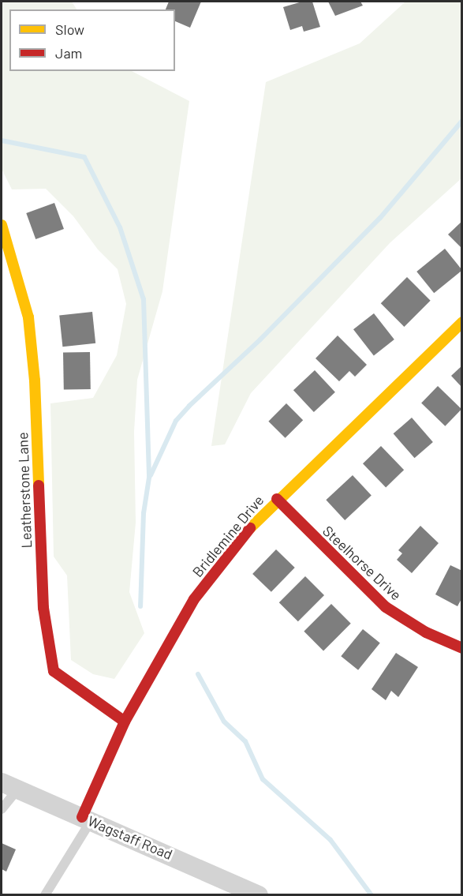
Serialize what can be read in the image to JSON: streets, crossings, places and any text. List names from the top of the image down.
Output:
{
  "streets": {
    "street": [
      "Leatherstone Lane",
      "Bridlemine Drive",
      "Steelhorse Drive",
      "Wagstaff Road"
    ]
  },
  "crossings": [
    ["Leatherstone Lane", "Bridlemine Drive"],
    ["Bridlemine Drive", "Steelhorse Drive"],
    ["Bridlemine Drive", "Wagstaff Road"]
  ],
  "legend": ["Slow", "Jam"]
}
